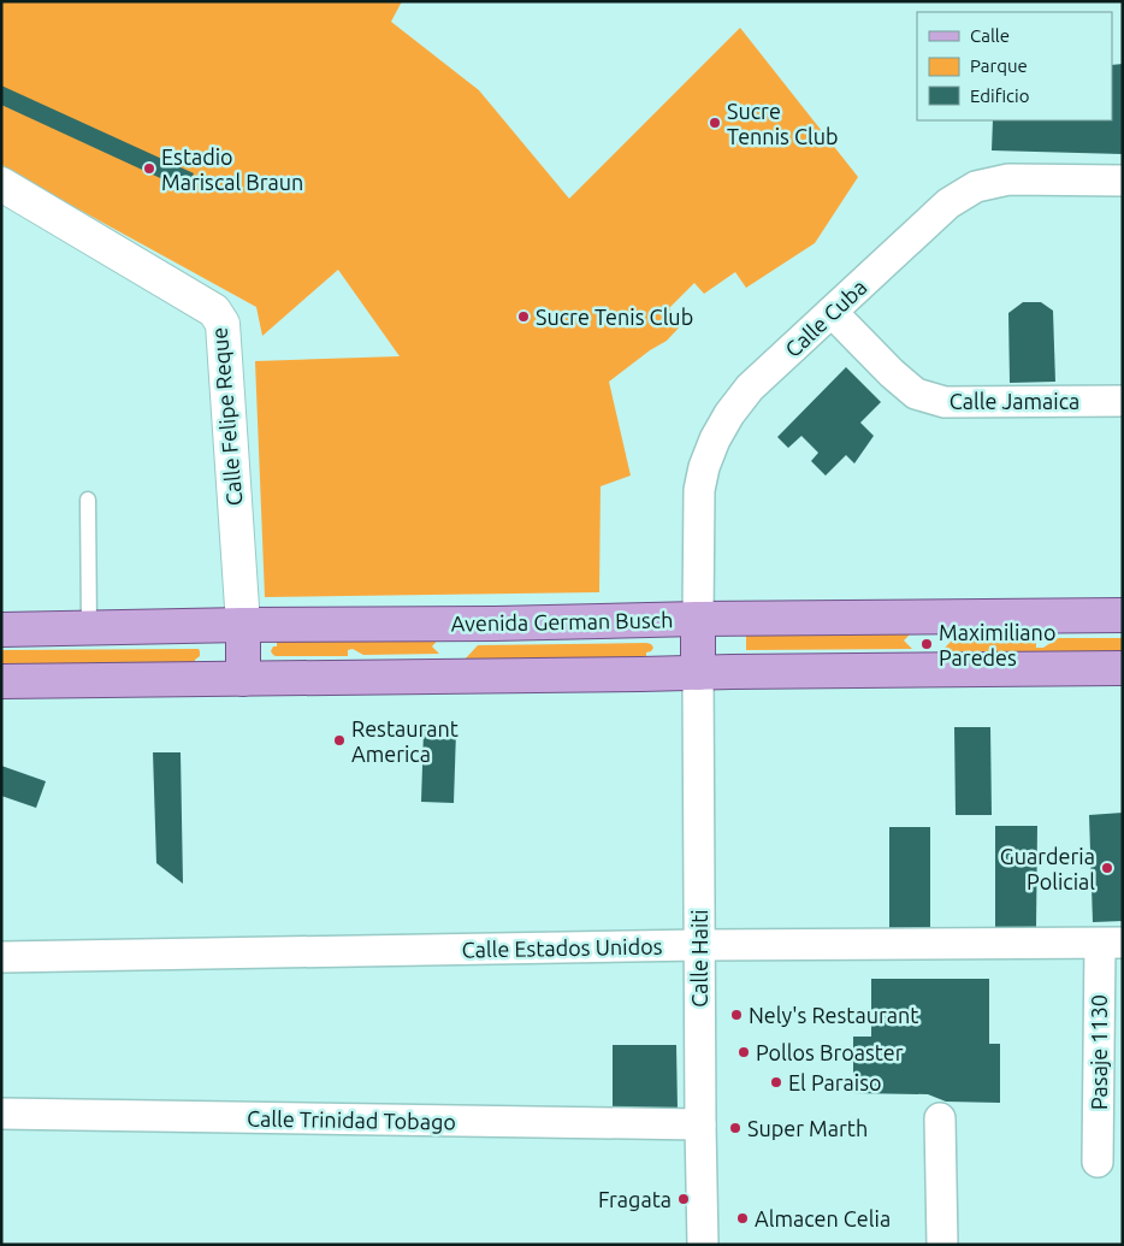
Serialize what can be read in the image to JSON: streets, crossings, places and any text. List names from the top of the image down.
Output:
{
  "streets": {
    "main road": ["Calle Felipe Reque", "Avenida German Busch"],
    "street": [
      "Calle Cuba",
      "Calle Jamaica",
      "Calle Estados Unidos",
      "Calle Haiti",
      "Pasaje 1130",
      "Calle Trinidad Tobago"
    ]
  },
  "crossings": [
    ["Calle Cuba", "Calle Jamaica"],
    ["Calle Cuba", "Avenida German Busch"],
    ["Calle Felipe Reque", "Avenida German Busch"],
    ["Calle Estados Unidos", "Calle Haiti"],
    ["Calle Estados Unidos", "Pasaje 1130"],
    ["Calle Haiti", "Calle Trinidad Tobago"]
  ],
  "places": [
    "Sucre Tennis Club",
    "Estadio Mariscal Braun",
    "Sucre Tenis Club",
    "Maximiliano Paredes",
    "Restaurant America",
    "Guarderia Policial",
    "Nely's Restaurant",
    "Pollos Broaster",
    "El Paraiso",
    "Super Marth",
    "Fragata",
    "Almacen Celia"
  ],
  "legend": ["Calle", "Parque", "Edificio"]
}
